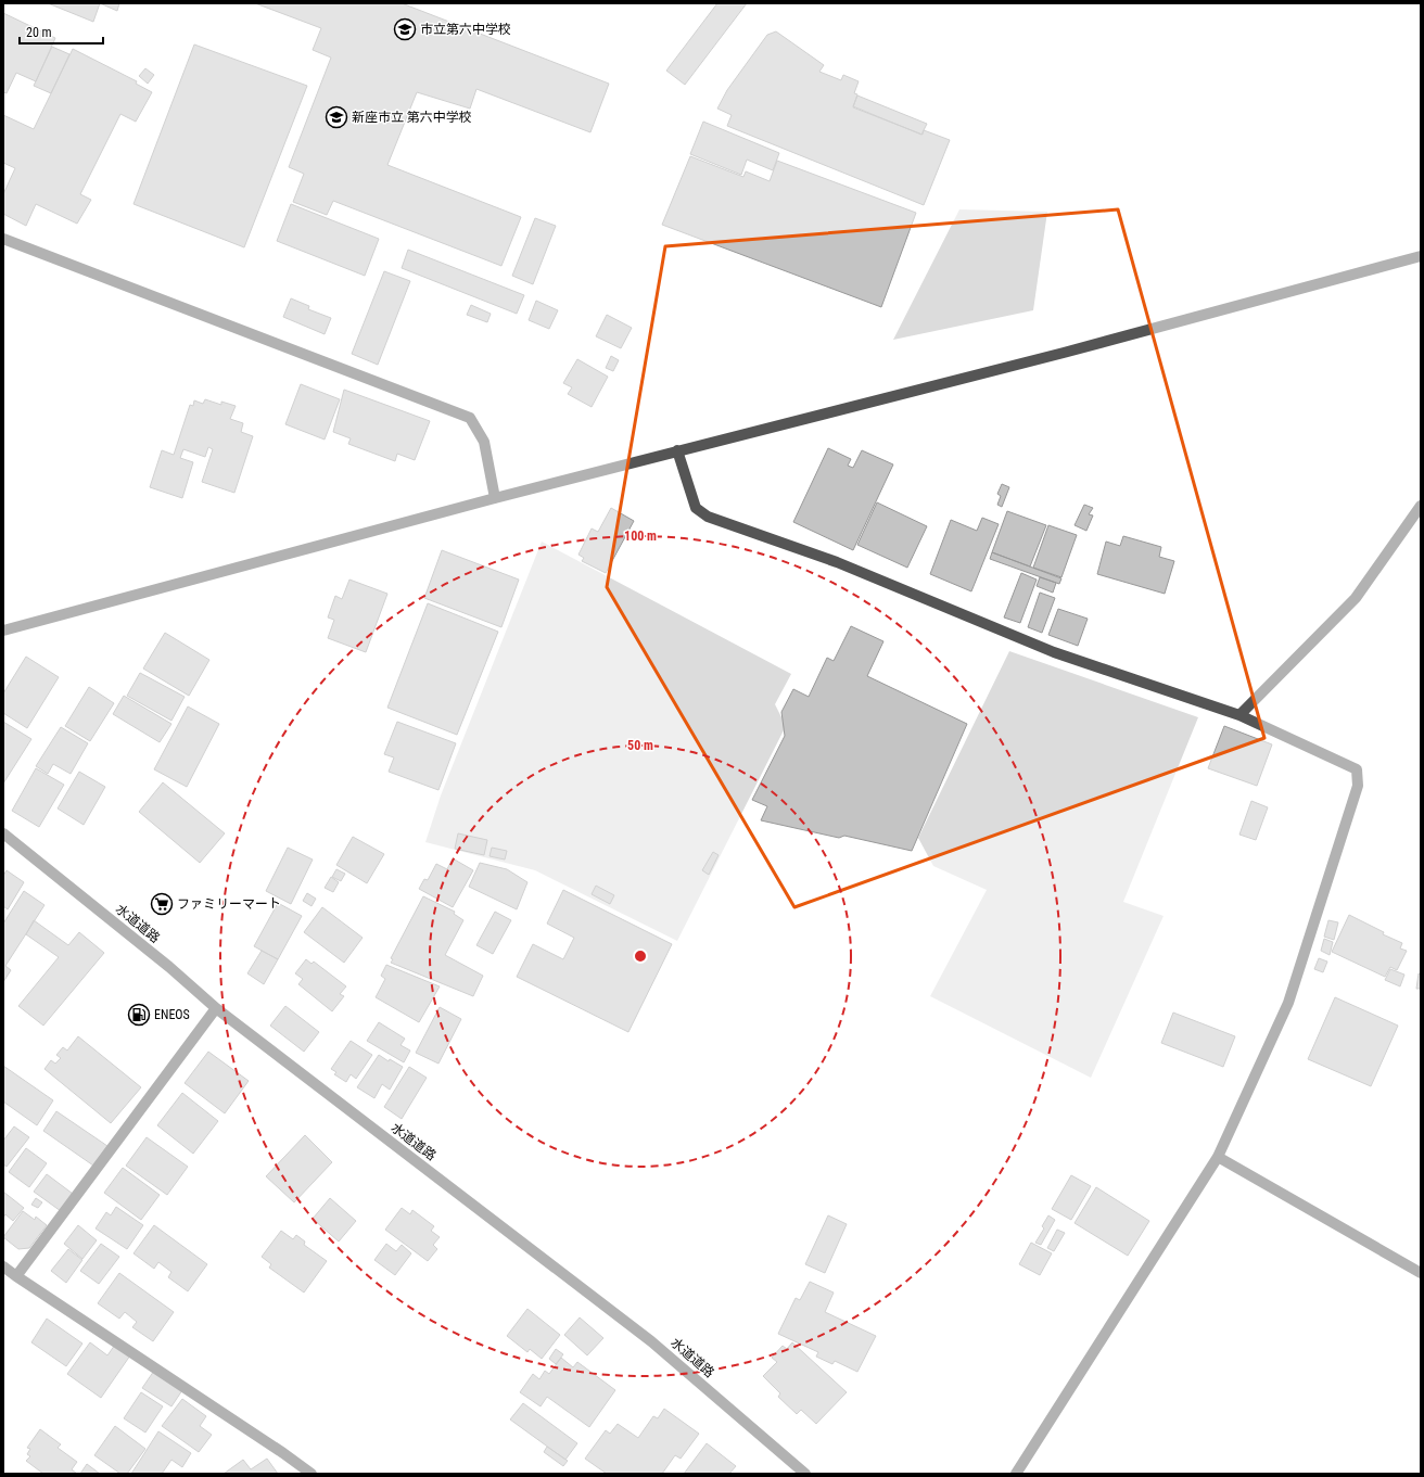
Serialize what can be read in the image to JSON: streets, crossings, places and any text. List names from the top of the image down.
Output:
{
  "streets": {
    "street": ["水道道路"]
  },
  "places": {
    "school or university": ["市立第六中学校", "新座市立 第六中学校"],
    "supermarket": ["ファミリーマート"],
    "fuel station": ["ENEOS"]
  },
  "scale_bar": "20 m",
  "rings": ["100 m", "50 m"]
}
